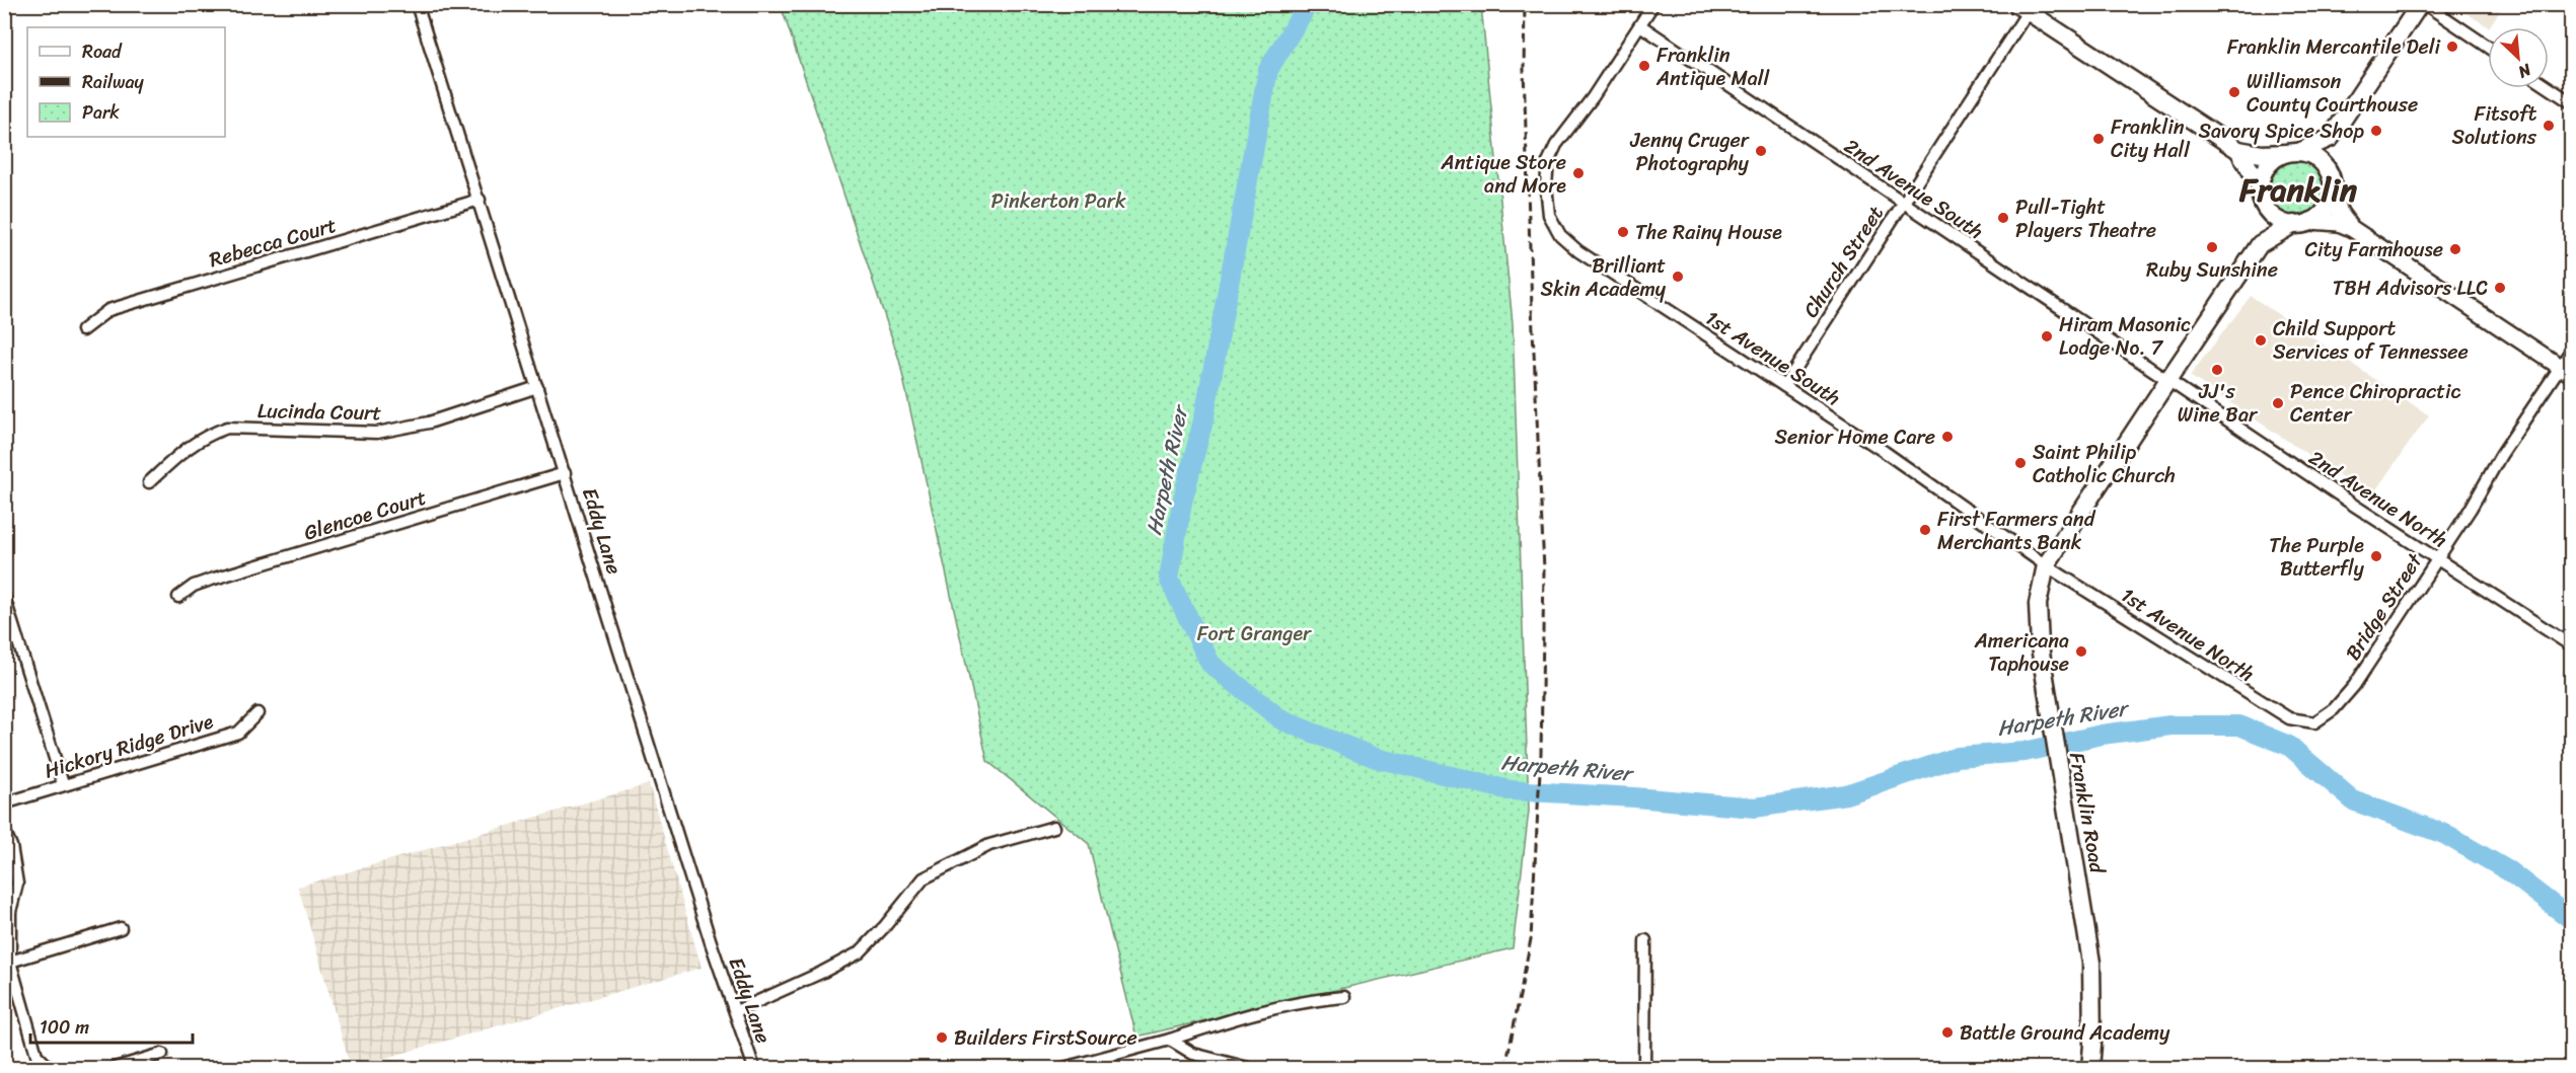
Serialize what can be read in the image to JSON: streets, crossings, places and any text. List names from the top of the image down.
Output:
{
  "streets": {
    "main road": ["Franklin Road"],
    "street": [
      "2nd Avenue South",
      "Rebecca Court",
      "Church Street",
      "1st Avenue South",
      "Lucinda Court",
      "2nd Avenue North",
      "Glencoe Court",
      "Eddy Lane",
      "Bridge Street",
      "1st Avenue North",
      "Hickory Ridge Drive"
    ]
  },
  "crossings": [
    ["2nd Avenue South", "Church Street"],
    ["2nd Avenue South", "1st Avenue South"],
    ["2nd Avenue South", "2nd Avenue North"],
    ["Rebecca Court", "Eddy Lane"],
    ["Church Street", "1st Avenue South"],
    ["1st Avenue South", "1st Avenue North"],
    ["1st Avenue South", "Franklin Road"],
    ["Lucinda Court", "Eddy Lane"],
    ["2nd Avenue North", "Bridge Street"],
    ["Glencoe Court", "Eddy Lane"],
    ["Bridge Street", "1st Avenue North"],
    ["1st Avenue North", "Franklin Road"]
  ],
  "districts": ["Franklin"],
  "water": ["Harpeth River"],
  "parks": ["Pinkerton Park", "Fort Granger"],
  "places": [
    "Franklin Mercantile Deli",
    "Franklin Antique Mall",
    "Williamson County Courthouse",
    "Fitsoft Solutions",
    "Savory Spice Shop",
    "Franklin City Hall",
    "Jenny Cruger Photography",
    "Antique Store and More",
    "Pull-Tight Players Theatre",
    "The Rainy House",
    "Ruby Sunshine",
    "City Farmhouse",
    "Brilliant Skin Academy",
    "TBH Advisors LLC",
    "Hiram Masonic Lodge No. 7",
    "Child Support Services of Tennessee",
    "JJ's Wine Bar",
    "Pence Chiropractic Center",
    "Senior Home Care",
    "Saint Philip Catholic Church",
    "First Farmers and Merchants Bank",
    "The Purple Butterfly",
    "Americana Taphouse",
    "Battle Ground Academy",
    "Builders FirstSource"
  ],
  "legend": ["Road", "Railway", "Park"],
  "scale_bar": "100 m",
  "north": "bottom right"
}
